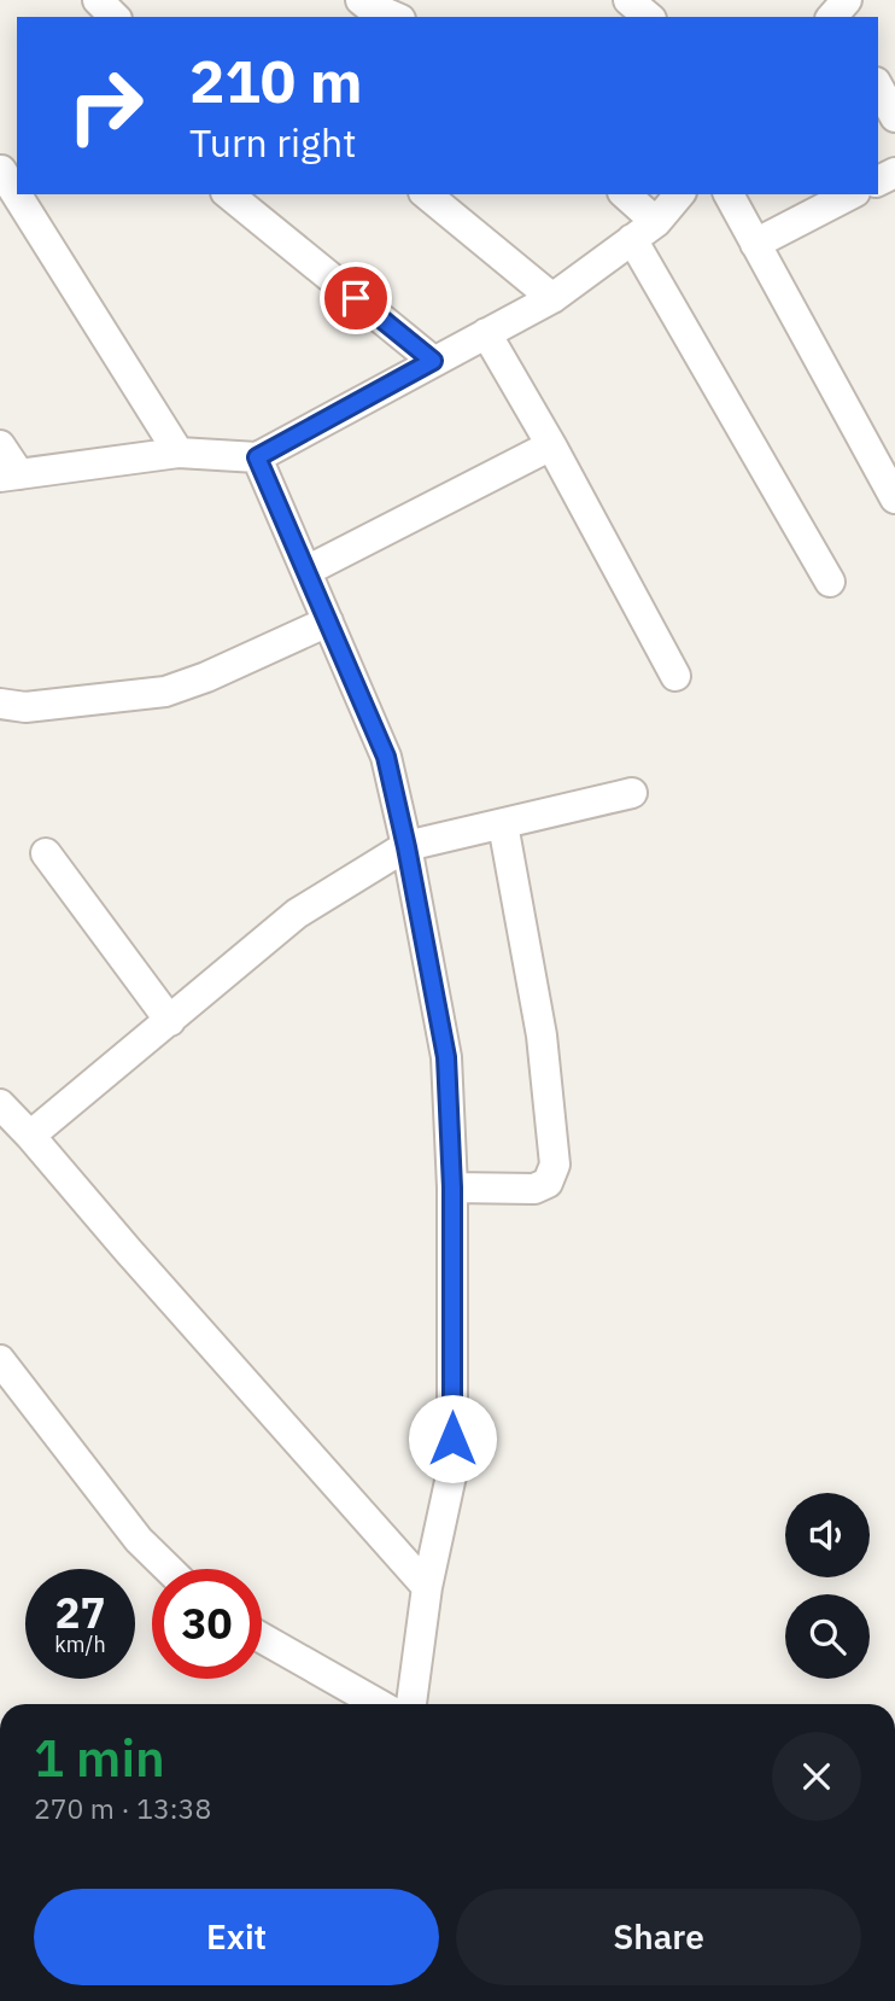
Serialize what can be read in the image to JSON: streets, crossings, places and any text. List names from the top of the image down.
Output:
{
  "page": {
    "turn": ["210 m", "Turn right"],
    "speed": "27 km/h",
    "limit": "30",
    "heading": ["1 min", "270 m · 13:38"],
    "buttons": ["Exit", "Share"]
  }
}
